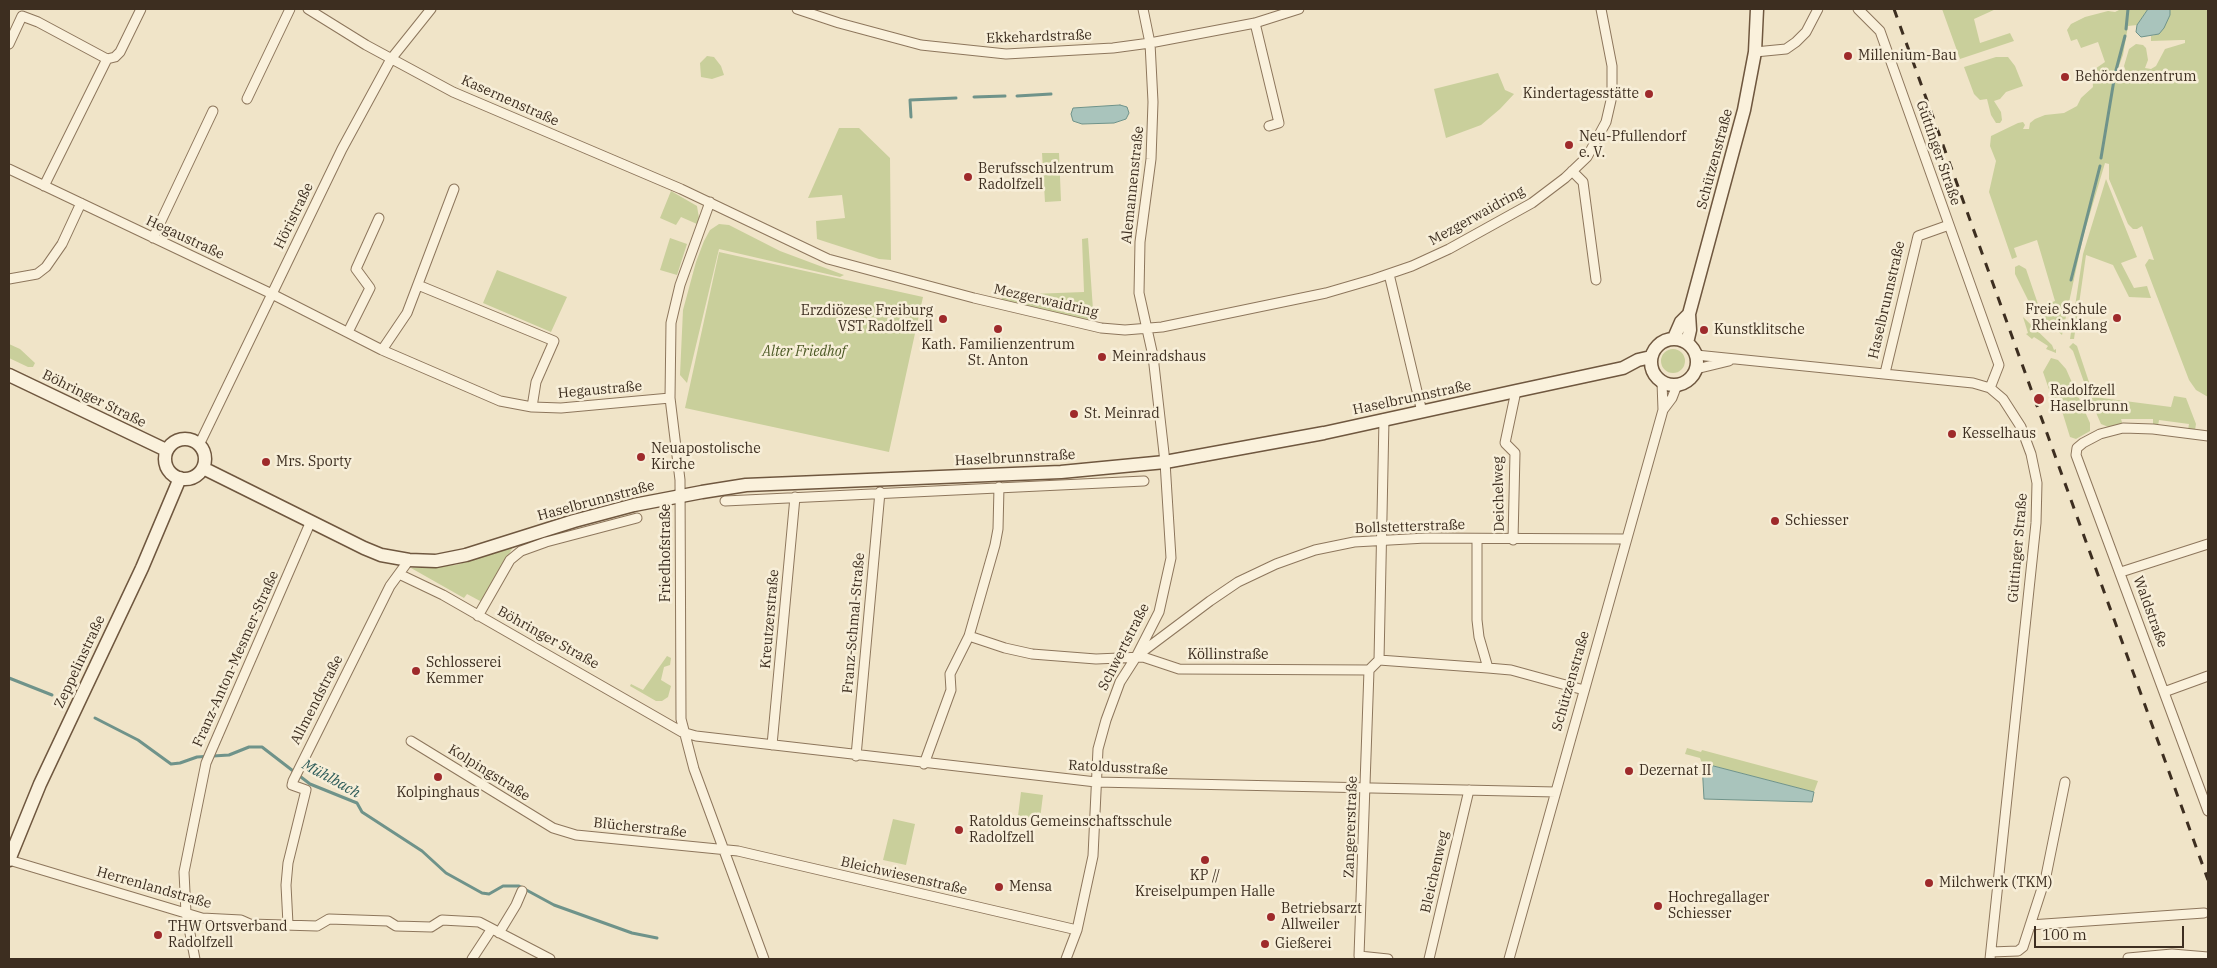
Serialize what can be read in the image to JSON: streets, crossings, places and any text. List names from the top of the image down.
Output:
{
  "streets": {
    "main road": [
      "Schützenstraße",
      "Haselbrunnstraße",
      "Böhringer Straße",
      "Zeppelinstraße"
    ],
    "street": [
      "Ekkehardstraße",
      "Kasernenstraße",
      "Güttinger Straße",
      "Alemannenstraße",
      "Höristraße",
      "Mezgerwaidring",
      "Hegaustraße",
      "Deichelweg",
      "Bollstetterstraße",
      "Friedhofstraße",
      "Waldstraße",
      "Kreutzerstraße",
      "Franz-Schmal-Straße",
      "Schwertstraße",
      "Köllinstraße",
      "Franz-Anton-Mesmer-Straße",
      "Allmendstraße",
      "Ratoldusstraße",
      "Kolpingstraße",
      "Zangererstraße",
      "Blücherstraße",
      "Bleichenweg",
      "Bleichwiesenstraße",
      "Herrenlandstraße"
    ]
  },
  "crossings": [
    ["Ekkehardstraße", "Alemannenstraße"],
    ["Kasernenstraße", "Höristraße"],
    ["Kasernenstraße", "Mezgerwaidring"],
    ["Kasernenstraße", "Friedhofstraße"],
    ["Güttinger Straße", "Haselbrunnstraße"],
    ["Schützenstraße", "Haselbrunnstraße"],
    ["Schützenstraße", "Bollstetterstraße"],
    ["Schützenstraße", "Ratoldusstraße"],
    ["Alemannenstraße", "Mezgerwaidring"],
    ["Alemannenstraße", "Haselbrunnstraße"],
    ["Alemannenstraße", "Schwertstraße"],
    ["Höristraße", "Hegaustraße"],
    ["Höristraße", "Böhringer Straße"],
    ["Höristraße", "Zeppelinstraße"],
    ["Mezgerwaidring", "Friedhofstraße"],
    ["Hegaustraße", "Friedhofstraße"],
    ["Haselbrunnstraße", "Böhringer Straße"],
    ["Haselbrunnstraße", "Deichelweg"],
    ["Haselbrunnstraße", "Friedhofstraße"],
    ["Haselbrunnstraße", "Kreutzerstraße"],
    ["Haselbrunnstraße", "Franz-Schmal-Straße"],
    ["Haselbrunnstraße", "Schwertstraße"],
    ["Böhringer Straße", "Friedhofstraße"],
    ["Böhringer Straße", "Zeppelinstraße"],
    ["Böhringer Straße", "Allmendstraße"],
    ["Böhringer Straße", "Ratoldusstraße"],
    ["Deichelweg", "Bollstetterstraße"],
    ["Bollstetterstraße", "Schwertstraße"],
    ["Bollstetterstraße", "Köllinstraße"],
    ["Friedhofstraße", "Ratoldusstraße"],
    ["Kreutzerstraße", "Ratoldusstraße"],
    ["Franz-Schmal-Straße", "Ratoldusstraße"],
    ["Schwertstraße", "Köllinstraße"],
    ["Schwertstraße", "Ratoldusstraße"],
    ["Schwertstraße", "Bleichwiesenstraße"],
    ["Köllinstraße", "Zangererstraße"],
    ["Franz-Anton-Mesmer-Straße", "Herrenlandstraße"],
    ["Zeppelinstraße", "Herrenlandstraße"],
    ["Allmendstraße", "Herrenlandstraße"],
    ["Ratoldusstraße", "Zangererstraße"],
    ["Ratoldusstraße", "Bleichenweg"],
    ["Kolpingstraße", "Blücherstraße"],
    ["Blücherstraße", "Bleichwiesenstraße"]
  ],
  "water": ["Mühlbach"],
  "parks": ["Alter Friedhof"],
  "places": [
    "Millenium-Bau",
    "Behördenzentrum",
    "Kindertagesstätte",
    "Neu-Pfullendorf e. V.",
    "Berufsschulzentrum Radolfzell",
    "Freie Schule Rheinklang",
    "Erzdiözese Freiburg VST Radolfzell",
    "Kath. Familienzentrum St. Anton",
    "Kunstklitsche",
    "Meinradshaus",
    "Radolfzell Haselbrunn",
    "St. Meinrad",
    "Kesselhaus",
    "Neuapostolische Kirche",
    "Mrs. Sporty",
    "Schiesser",
    "Schlosserei Kemmer",
    "Dezernat II",
    "Kolpinghaus",
    "Ratoldus Gemeinschaftsschule Radolfzell",
    "KP // Kreiselpumpen Halle",
    "Milchwerk (TKM)",
    "Mensa",
    "Hochregallager Schiesser",
    "Betriebsarzt Allweiler",
    "THW Ortsverband Radolfzell",
    "Gießerei"
  ],
  "scale_bar": "100 m"
}
